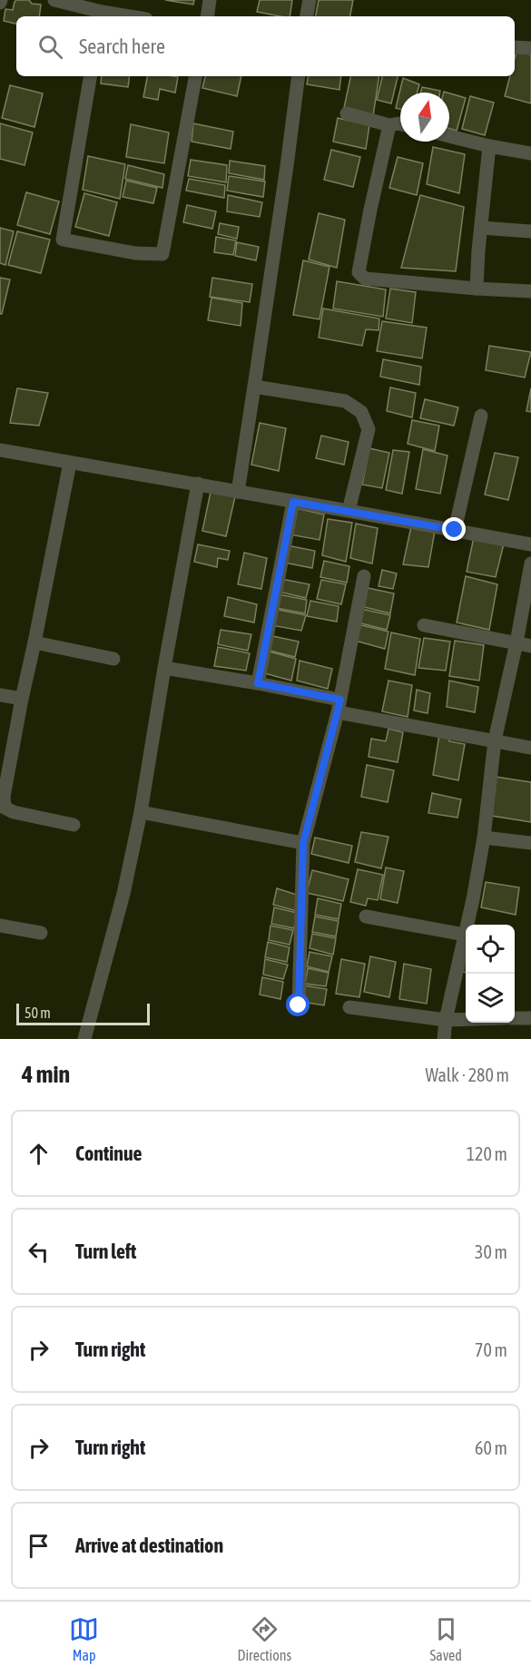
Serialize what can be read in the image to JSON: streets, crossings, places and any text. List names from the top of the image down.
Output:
{
  "scale_bar": "50 m",
  "north": "top",
  "page": {
    "search": "Search here",
    "scale": "50 m",
    "heading": ["4 min", "Walk · 280 m"],
    "list": [
      ["Continue", "120 m"],
      ["Turn left", "30 m"],
      ["Turn right", "70 m"],
      ["Turn right", "60 m"],
      "Arrive at destination"
    ],
    "nav": ["Map", "Directions", "Saved"]
  }
}
